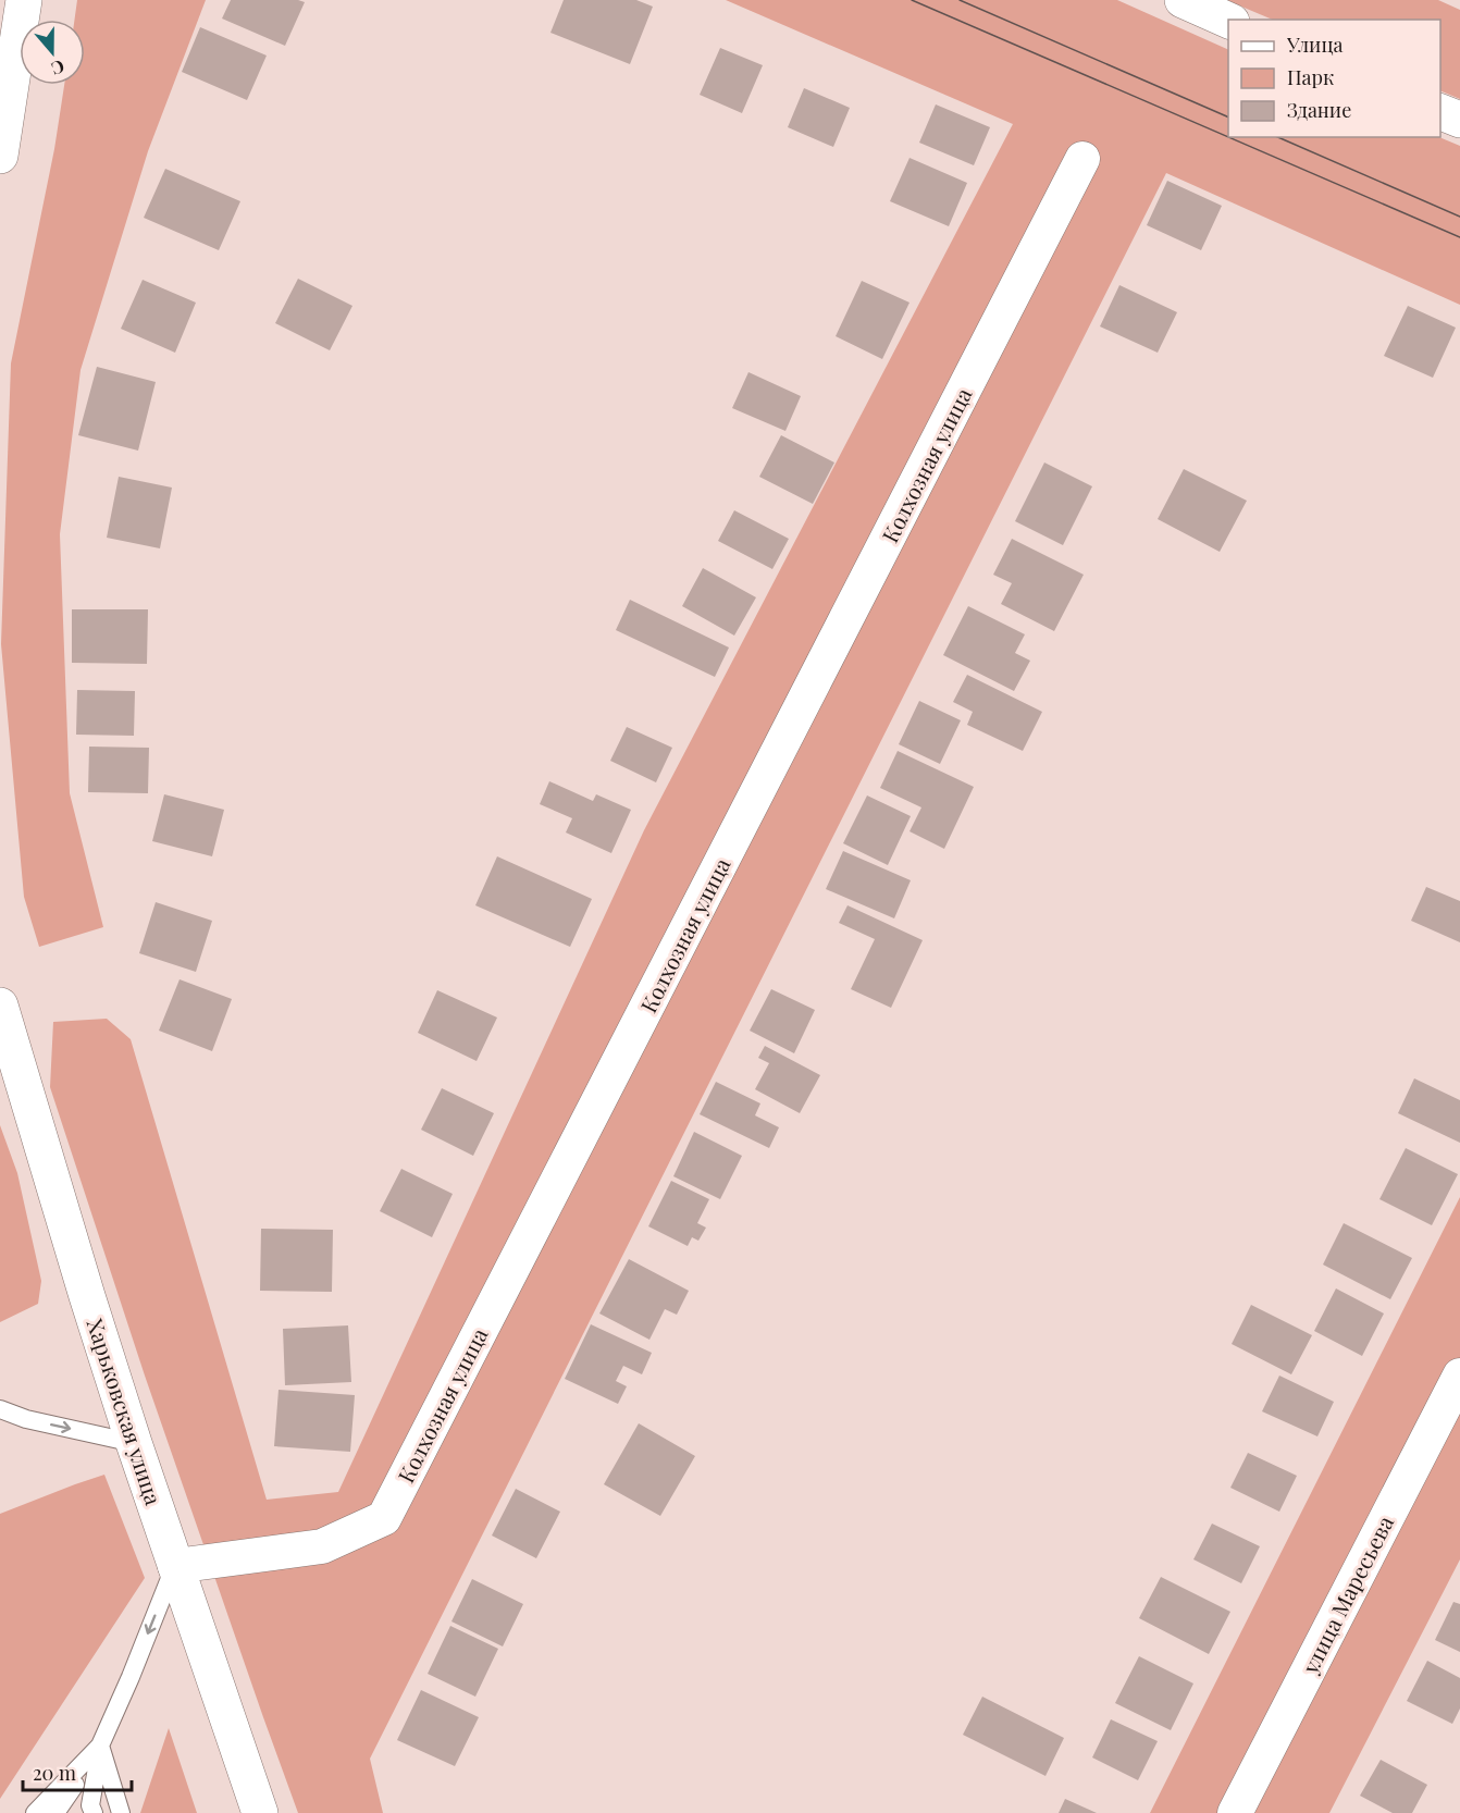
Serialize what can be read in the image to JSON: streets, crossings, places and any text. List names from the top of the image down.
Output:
{
  "streets": {
    "main road": ["Харьковская улица"],
    "street": ["Колхозная улица", "улица Маресьева"]
  },
  "crossings": [
    ["Колхозная улица", "Харьковская улица"]
  ],
  "legend": ["Улица", "Парк", "Здание"],
  "scale_bar": "20 m",
  "north": "bottom"
}
